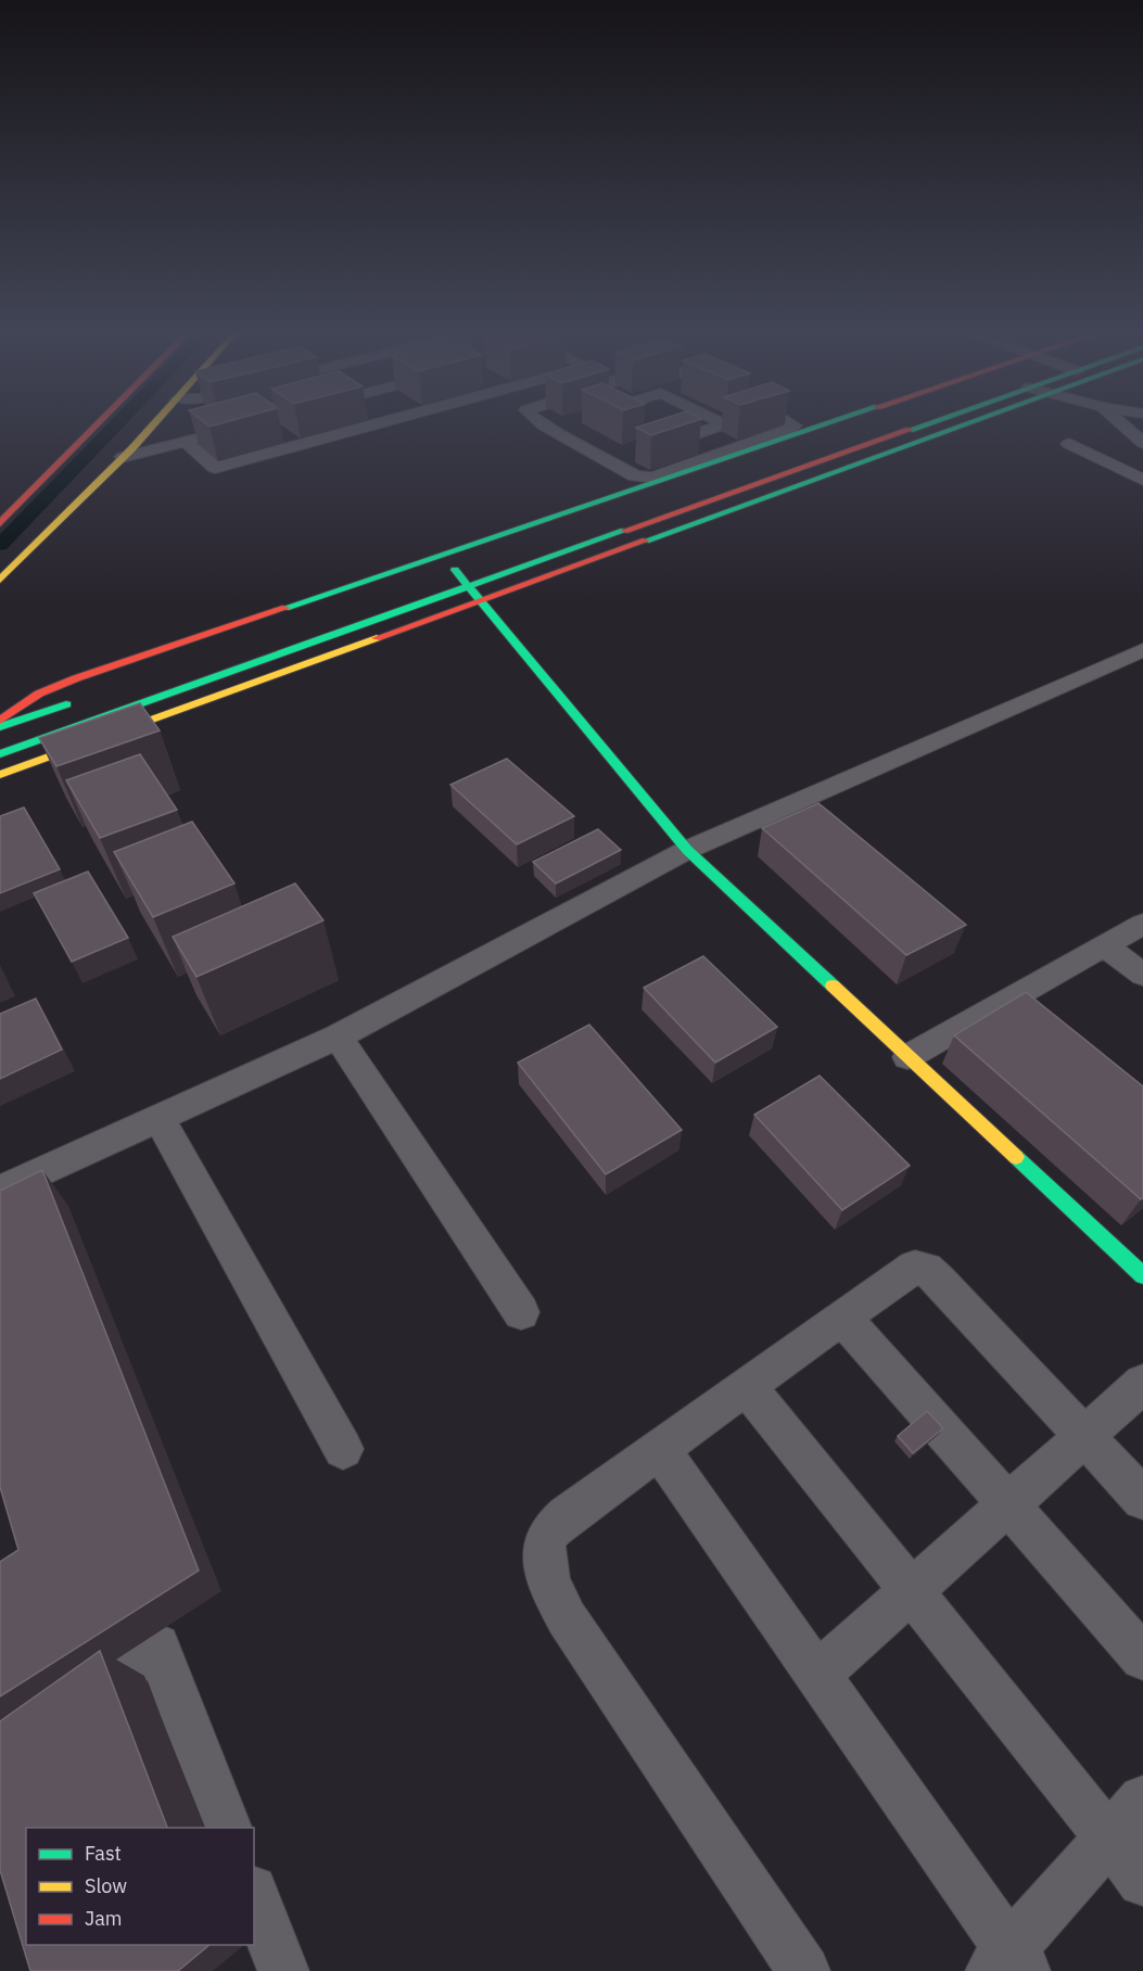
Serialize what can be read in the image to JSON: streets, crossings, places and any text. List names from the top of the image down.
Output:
{
  "legend": ["Fast", "Slow", "Jam"]
}
